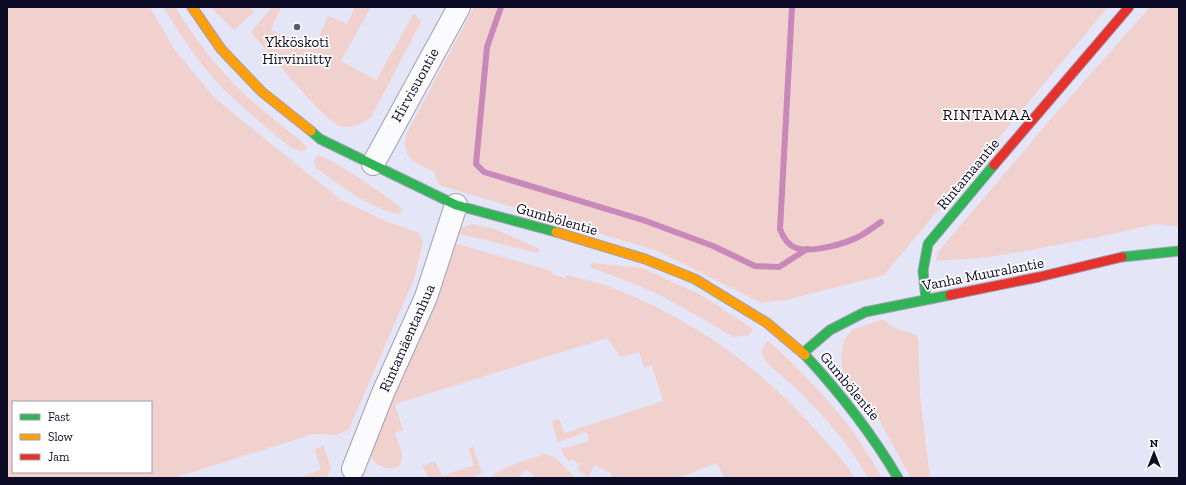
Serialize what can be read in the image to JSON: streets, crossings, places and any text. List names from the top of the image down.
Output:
{
  "streets": {
    "main road": ["Rintamaantie", "Gumbölentie", "Vanha Muuralantie"],
    "street": ["Hirvisuontie", "Rintamäentanhua"]
  },
  "crossings": [
    ["Hirvisuontie", "Gumbölentie"],
    ["Rintamaantie", "Vanha Muuralantie"],
    ["Gumbölentie", "Vanha Muuralantie"],
    ["Gumbölentie", "Rintamäentanhua"]
  ],
  "districts": ["RINTAMAA"],
  "places": ["Ykköskoti Hirviniitty"],
  "legend": ["Fast", "Slow", "Jam"],
  "north": "top"
}
